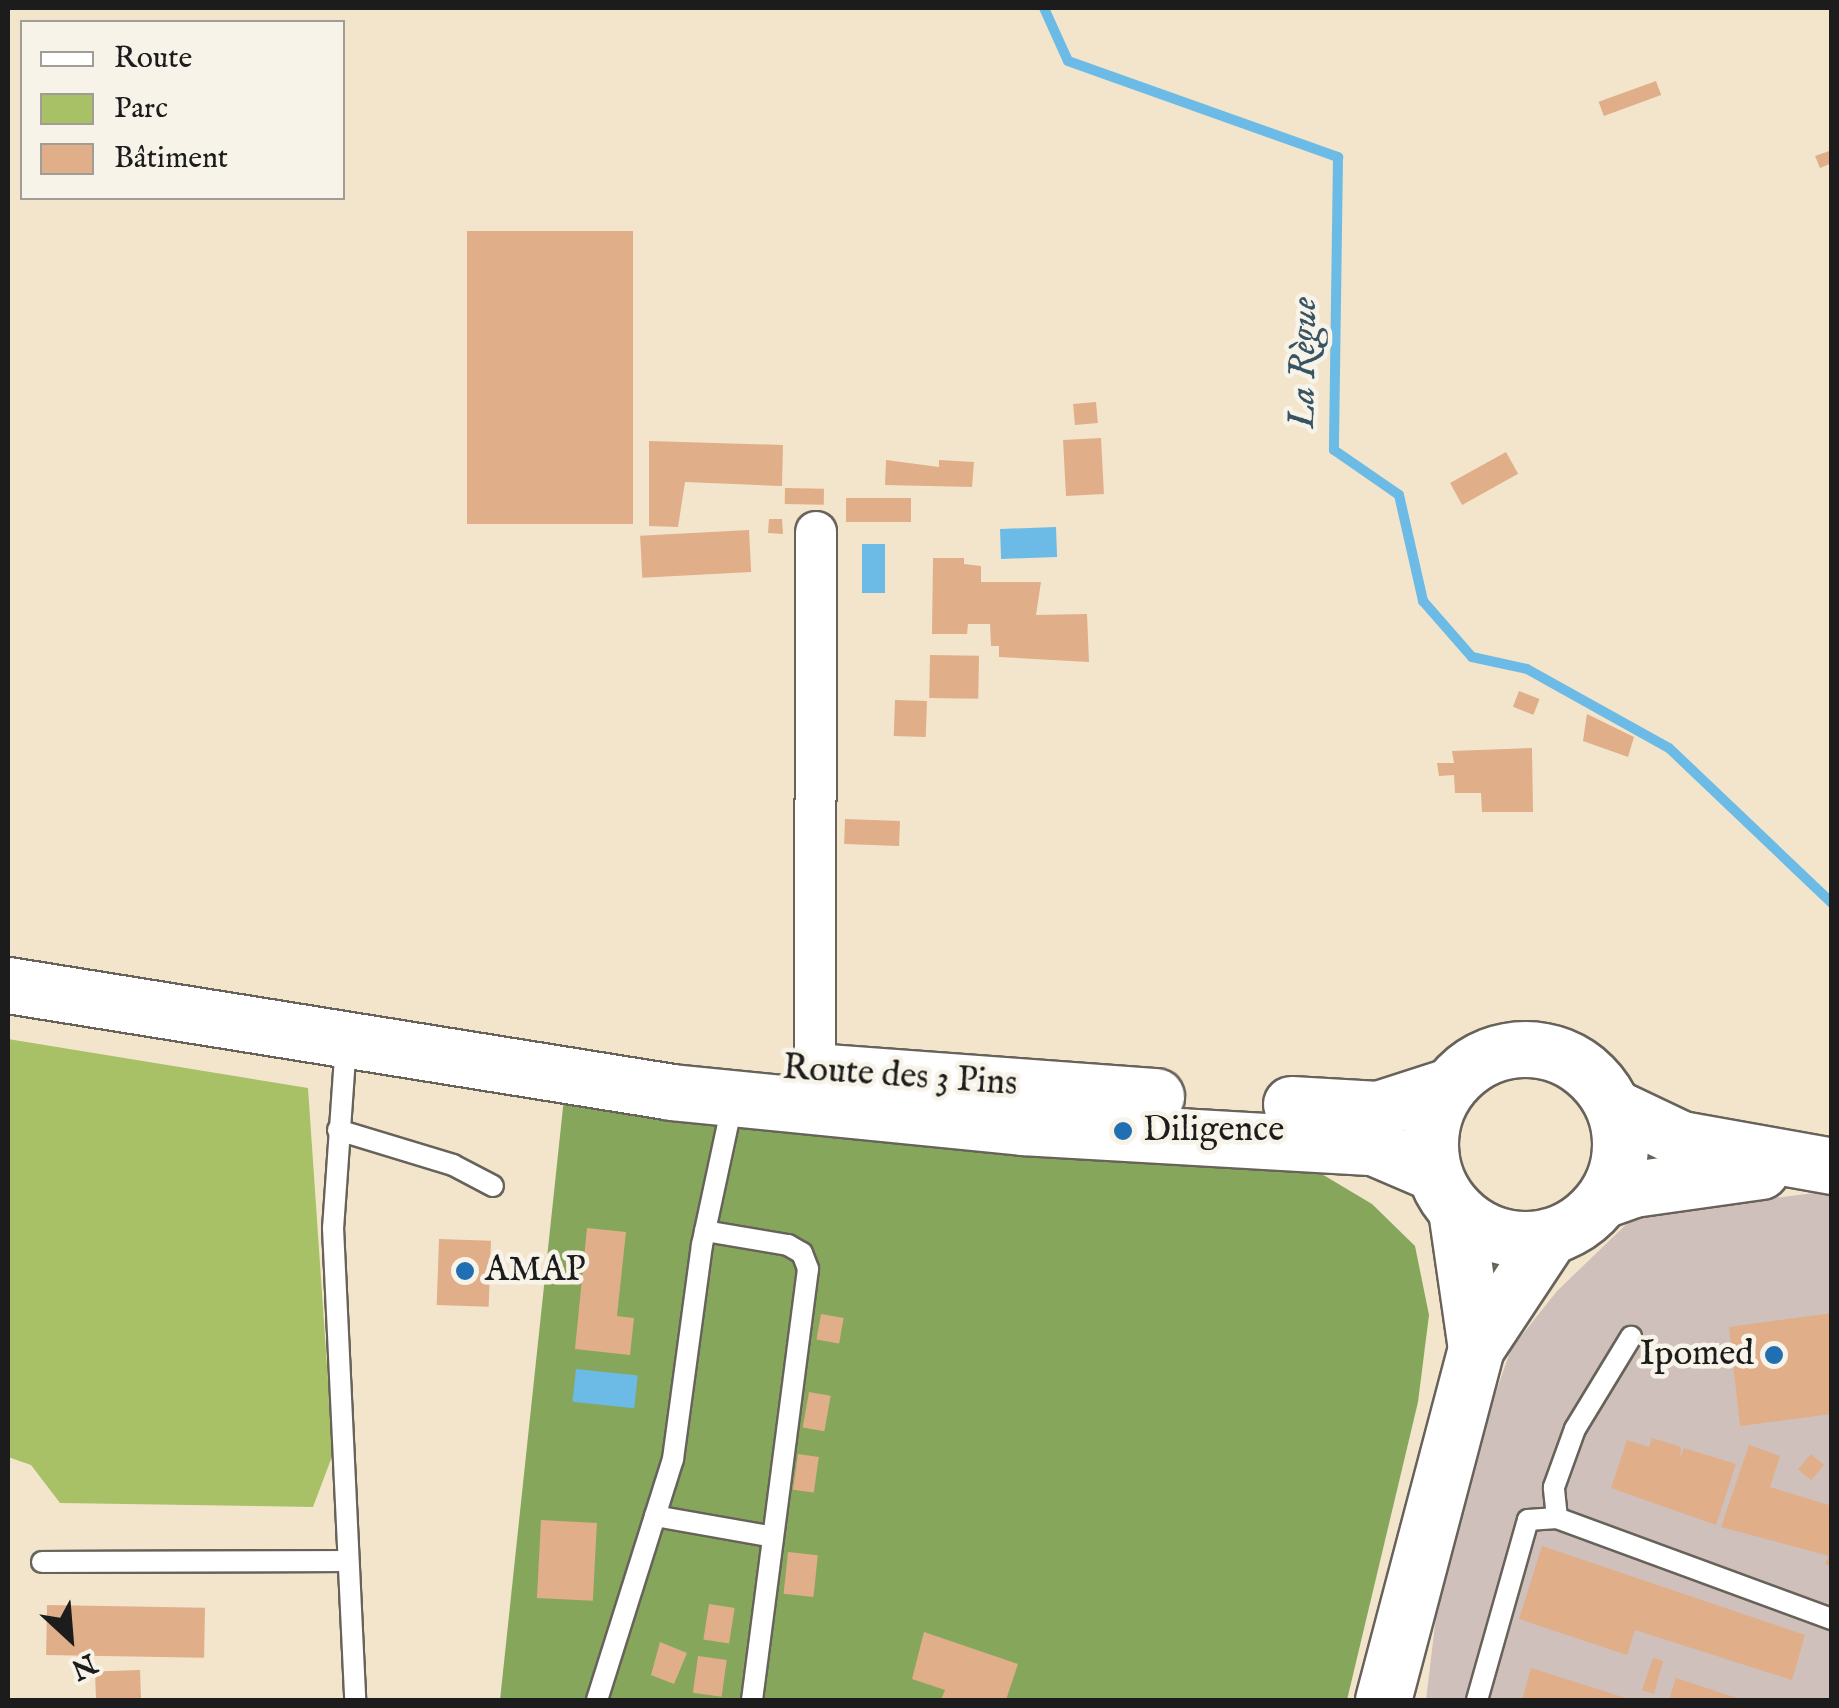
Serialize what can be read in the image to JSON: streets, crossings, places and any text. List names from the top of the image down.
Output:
{
  "streets": {
    "main road": ["Route des 3 Pins"]
  },
  "water": ["La Règue"],
  "places": ["Diligence", "AMAP", "Ipomed"],
  "legend": ["Route", "Parc", "Bâtiment"],
  "north": "bottom right"
}
